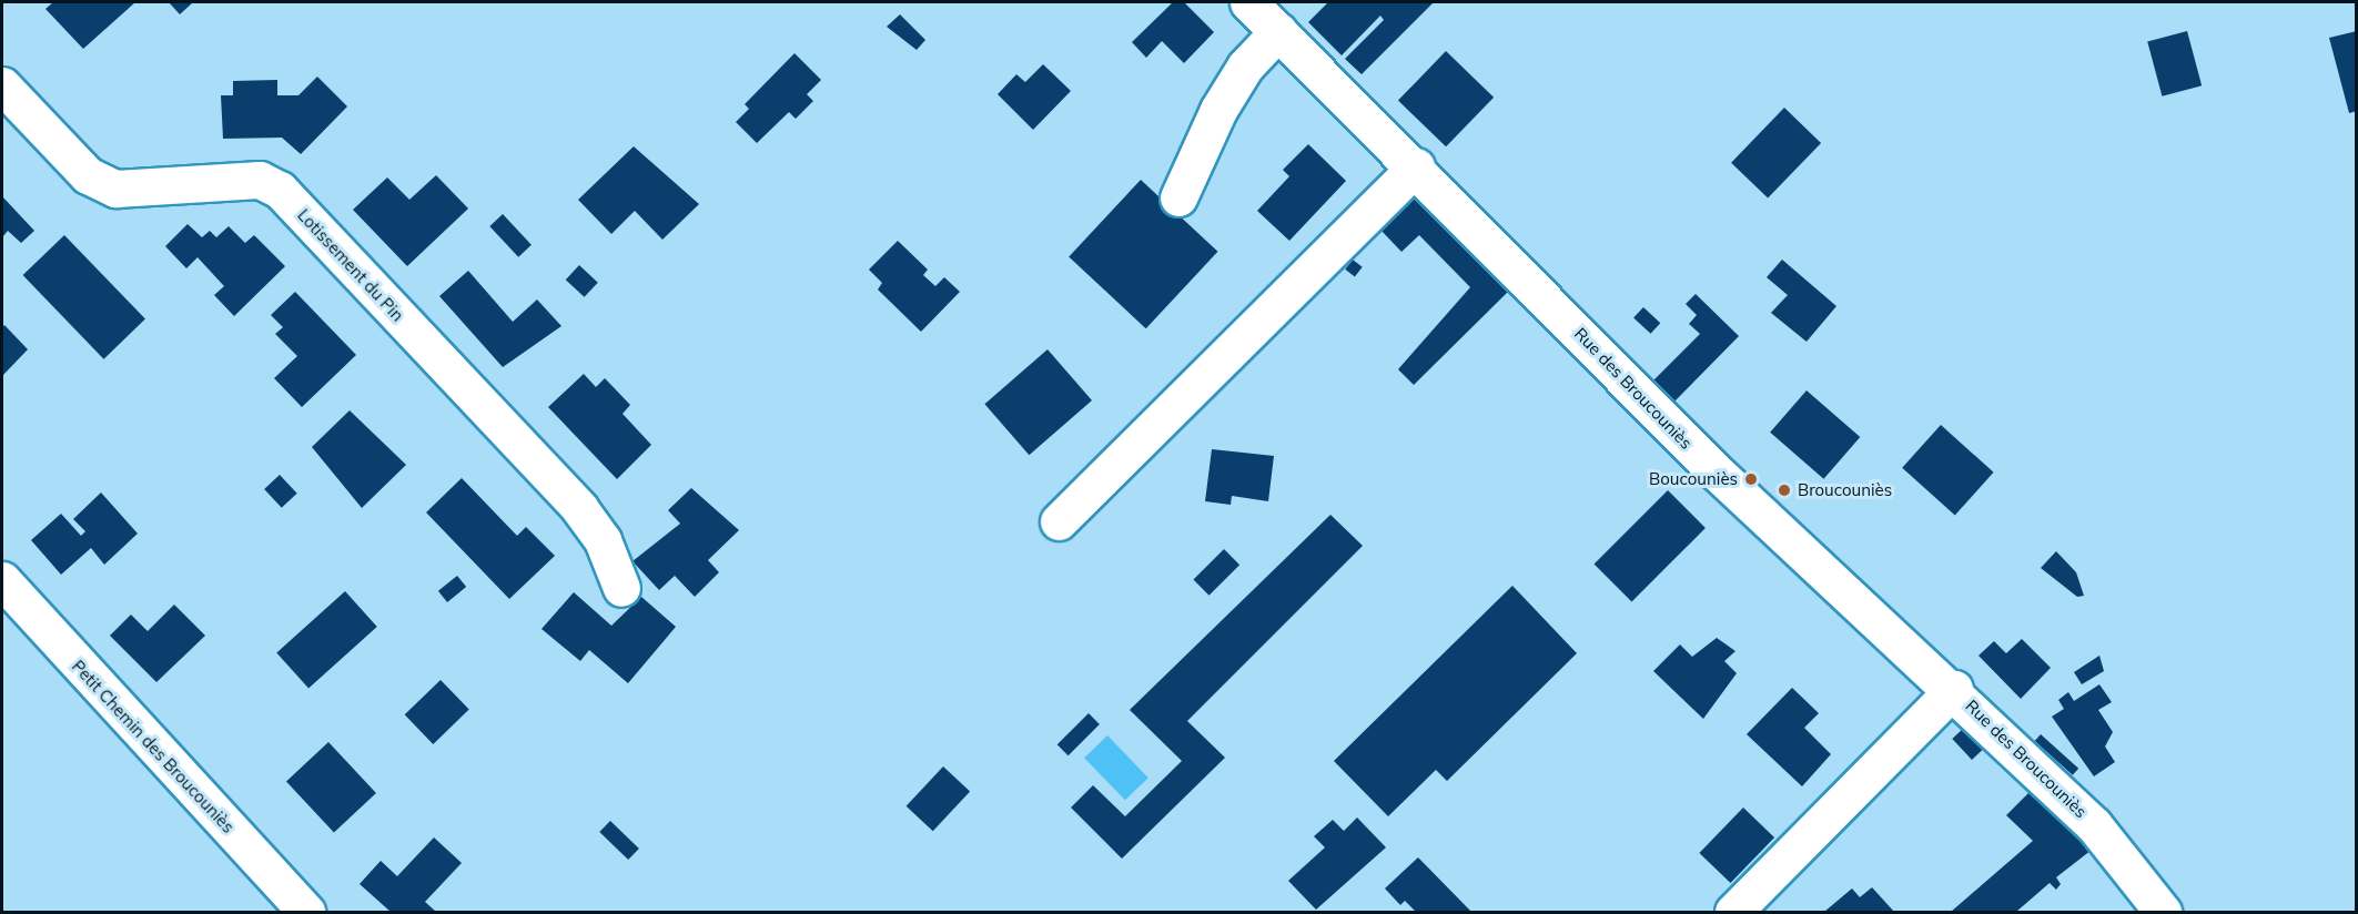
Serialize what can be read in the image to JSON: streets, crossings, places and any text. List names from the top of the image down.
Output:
{
  "streets": {
    "street": ["Lotissement du Pin", "Rue des Broucouniès", "Petit Chemin des Broucouniès"]
  },
  "places": ["Boucouniès", "Broucouniès"]
}
